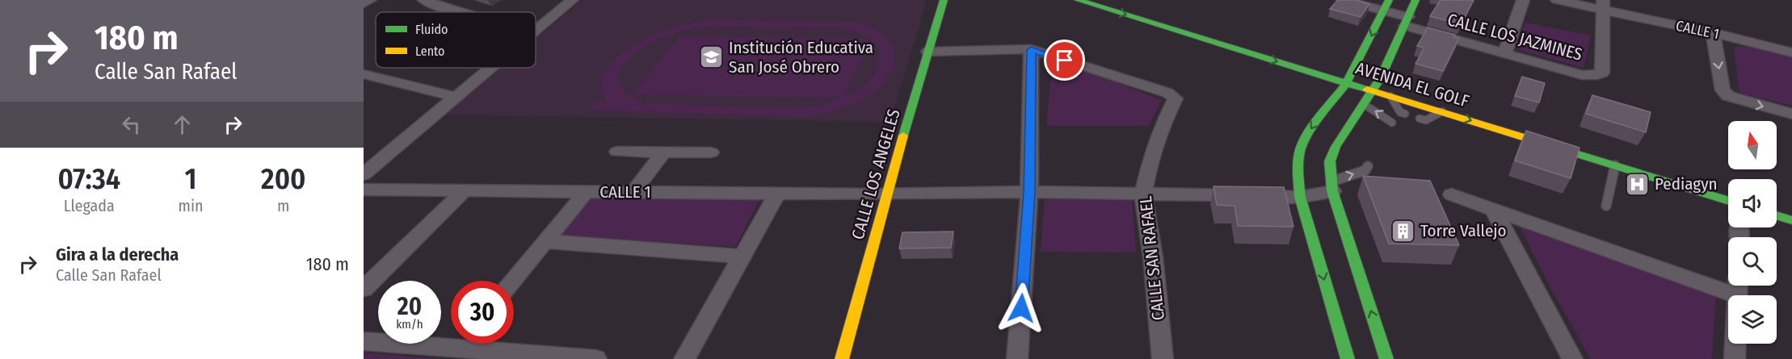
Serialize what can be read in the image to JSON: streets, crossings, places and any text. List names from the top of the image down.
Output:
{
  "streets": {
    "main road": ["AVENIDA EL GOLF", "CALLE LOS ANGELES"],
    "street": ["CALLE 1", "CALLE LOS JAZMINES", "CALLE SAN RAFAEL"]
  },
  "crossings": [
    ["CALLE 1", "CALLE LOS JAZMINES"],
    ["CALLE 1", "CALLE LOS ANGELES"],
    ["CALLE 1", "CALLE SAN RAFAEL"],
    ["CALLE LOS ANGELES", "CALLE SAN RAFAEL"]
  ],
  "one_way": ["AVENIDA EL GOLF"],
  "places": {
    "school or university": ["Institución Educativa San José Obrero"],
    "hospital": ["Pediagyn"],
    "building": ["Torre Vallejo"]
  },
  "legend": ["Fluido", "Lento"],
  "north": "top",
  "page": {
    "turn": ["180 m", "Calle San Rafael"],
    "eta": [
      "07:34",
      "Llegada",
      "1",
      "min",
      "200",
      "m"
    ],
    "list": [
      {
        "name": "Gira a la derecha",
        "note": "Calle San Rafael",
        "value": "180 m"
      }
    ],
    "speed": "20 km/h",
    "limit": "30"
  }
}
